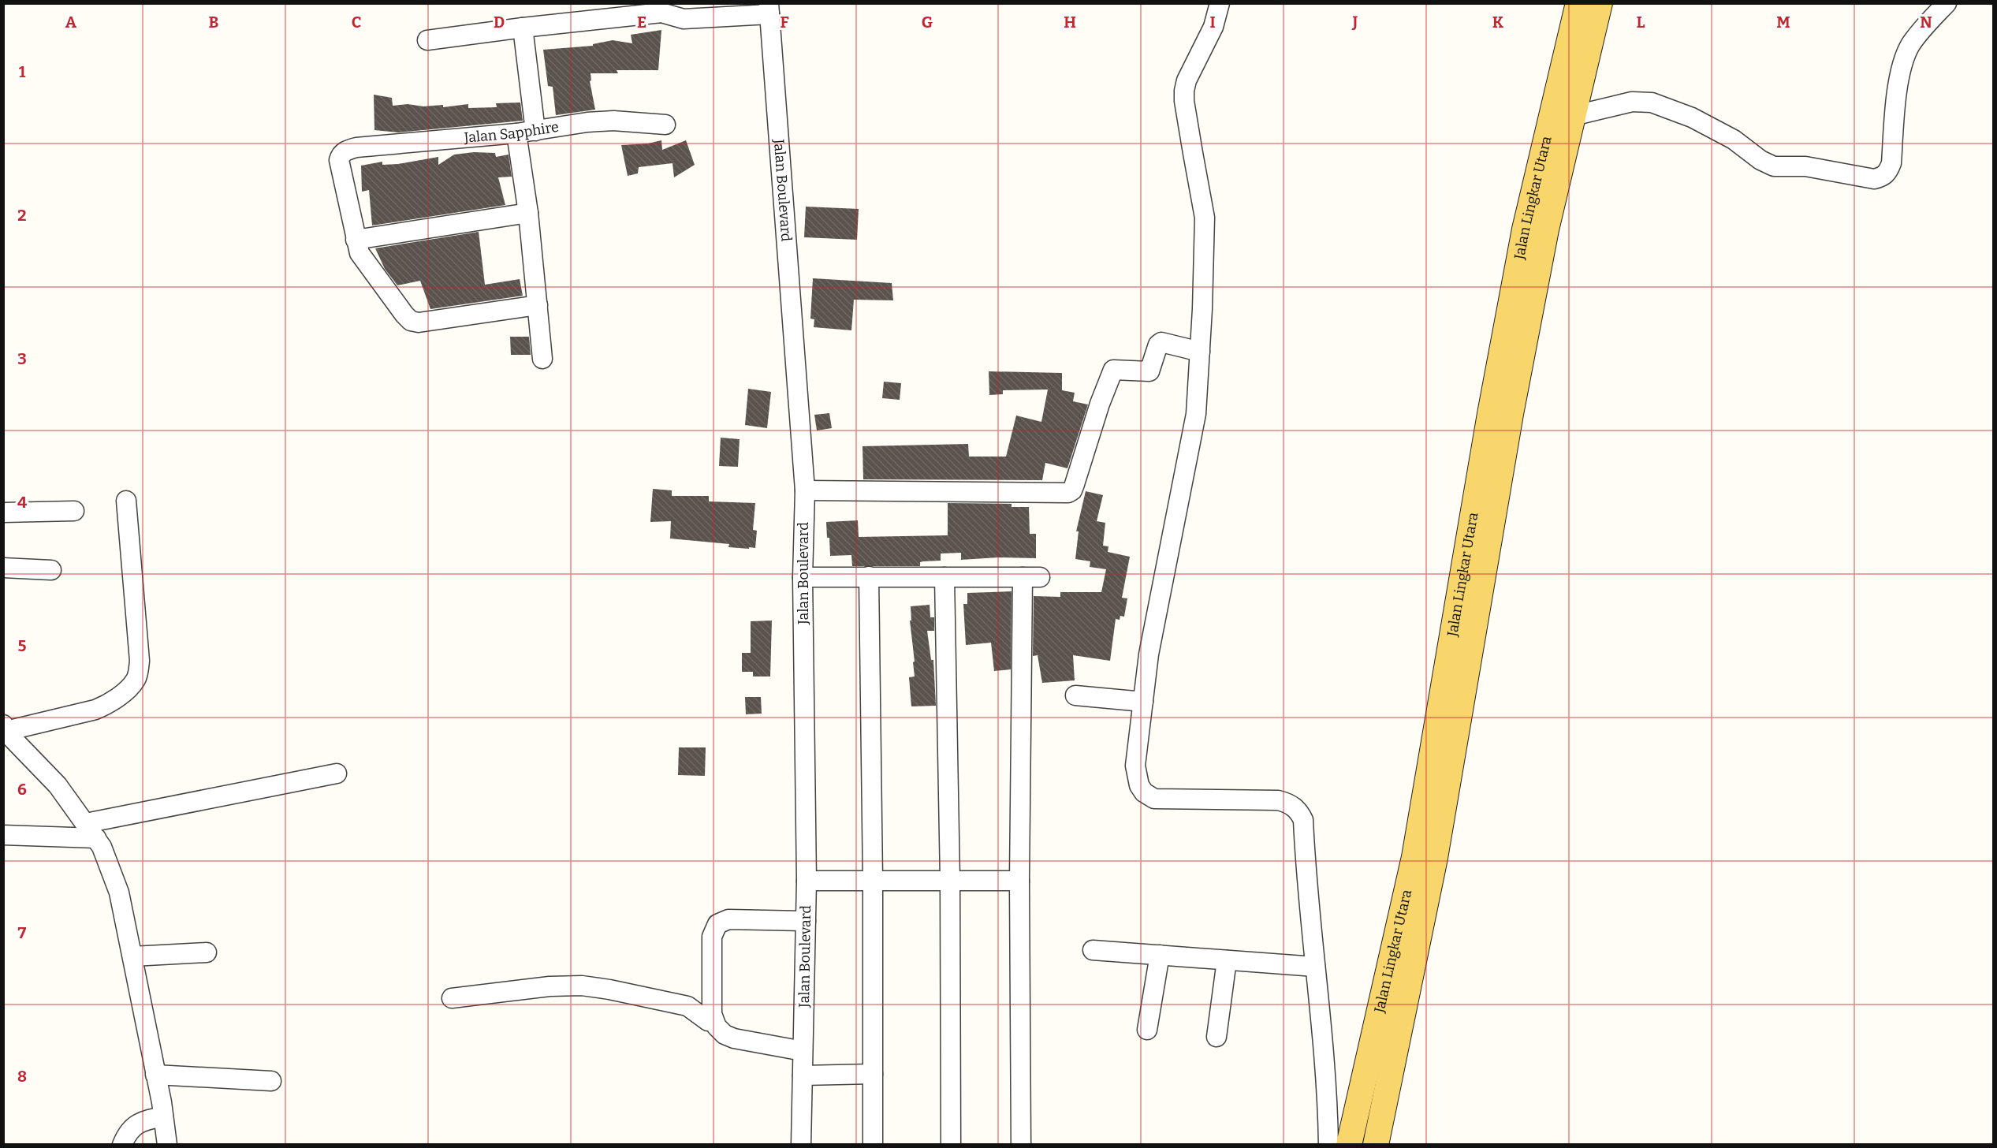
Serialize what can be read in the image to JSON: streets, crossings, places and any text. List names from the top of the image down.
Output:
{
  "streets": {
    "main road": ["Jalan Lingkar Utara"],
    "street": ["Jalan Sapphire", "Jalan Boulevard"]
  },
  "grid": {
    "columns": [
      "A",
      "B",
      "C",
      "D",
      "E",
      "F",
      "G",
      "H",
      "I",
      "J",
      "K",
      "L",
      "M",
      "N"
    ],
    "rows": [
      "1",
      "2",
      "3",
      "4",
      "5",
      "6",
      "7",
      "8"
    ]
  }
}
